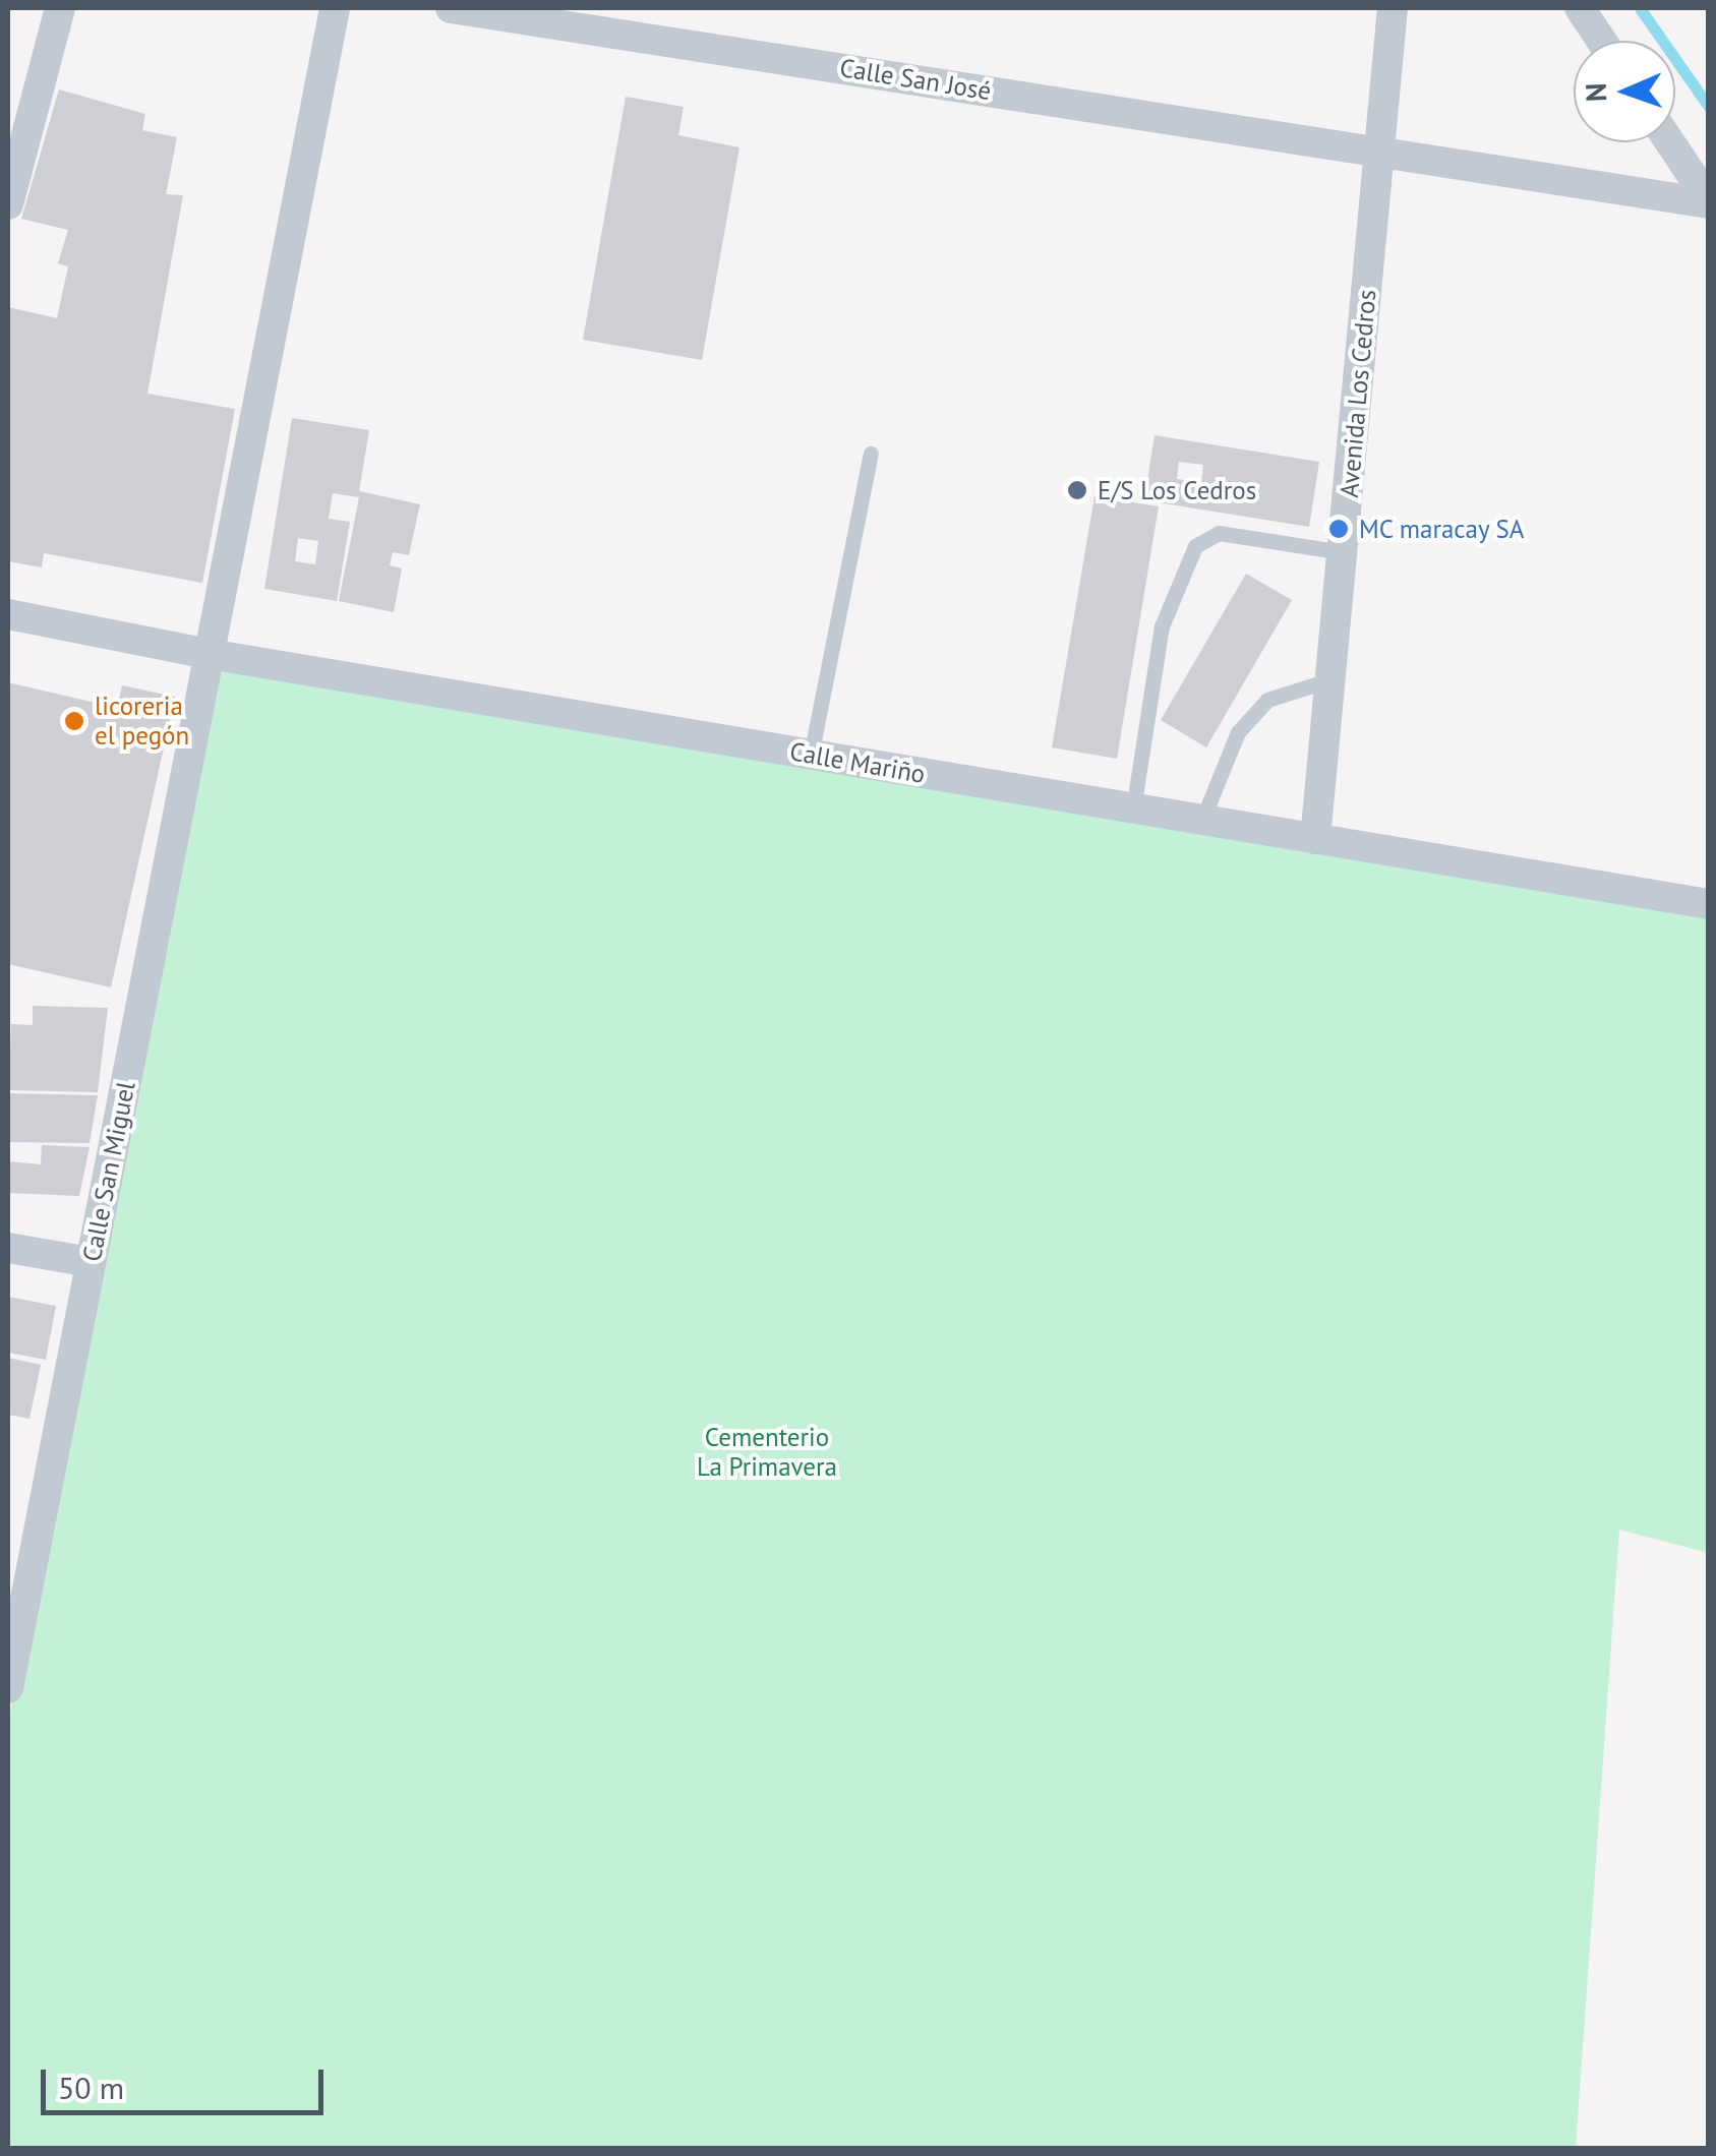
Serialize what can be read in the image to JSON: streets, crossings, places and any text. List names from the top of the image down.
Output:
{
  "streets": {
    "street": [
      "Calle San José",
      "Avenida Los Cedros",
      "Calle Mariño",
      "Calle San Miguel"
    ]
  },
  "crossings": [
    ["Calle San José", "Avenida Los Cedros"],
    ["Avenida Los Cedros", "Calle Mariño"],
    ["Calle Mariño", "Calle San Miguel"]
  ],
  "parks": ["Cementerio La Primavera"],
  "places": ["E/S Los Cedros", "MC maracay SA", "licoreria el pegón"],
  "scale_bar": "50 m",
  "north": "left"
}
